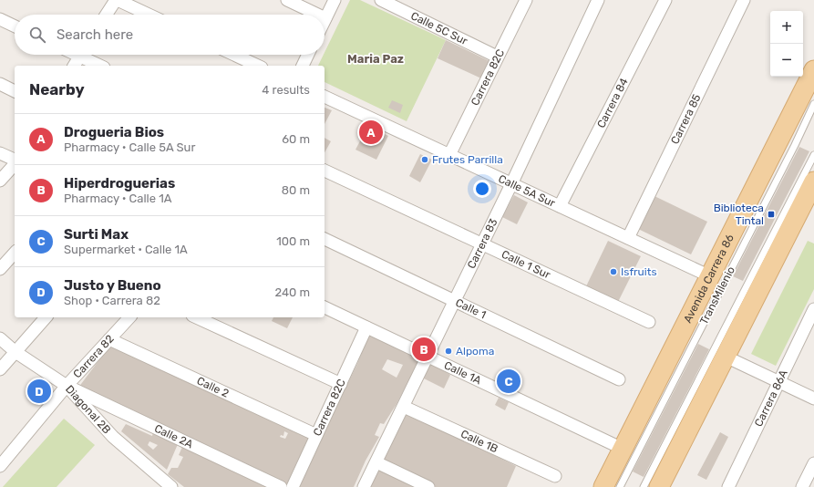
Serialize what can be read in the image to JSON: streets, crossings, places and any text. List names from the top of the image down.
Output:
{
  "streets": {
    "main road": ["Avenida Carrera 86"],
    "street": [
      "Calle 5C Sur",
      "Carrera 82C",
      "Carrera 84",
      "Carrera 85",
      "Calle 5A Sur",
      "Carrera 83",
      "Calle 1 Sur",
      "Calle 1",
      "Carrera 82",
      "Calle 1A",
      "Calle 2",
      "Carrera 86A",
      "Diagonal 2B",
      "Calle 2A",
      "Calle 1B"
    ],
    "lane": ["TransMilenio"]
  },
  "crossings": [
    ["Calle 5C Sur", "Carrera 82C"],
    ["Carrera 82C", "Calle 5A Sur"],
    ["Carrera 82C", "Calle 1A"],
    ["Carrera 82C", "Calle 2"],
    ["Carrera 84", "Calle 5A Sur"],
    ["Carrera 85", "Calle 5A Sur"],
    ["Calle 5A Sur", "Carrera 83"],
    ["Calle 5A Sur", "Avenida Carrera 86"],
    ["Carrera 83", "Calle 1 Sur"],
    ["Carrera 83", "Calle 1"],
    ["Carrera 83", "Calle 1A"],
    ["Carrera 83", "Calle 1B"],
    ["Avenida Carrera 86", "Calle 1A"],
    ["Carrera 82", "Calle 2"],
    ["Carrera 82", "Diagonal 2B"],
    ["Carrera 82", "Calle 2A"],
    ["Diagonal 2B", "Calle 2A"]
  ],
  "districts": ["Maria Paz"],
  "places": {
    "other": ["Frutes Parrilla", "Isfruits", "Alpoma"],
    "transit": ["Biblioteca Tintal"]
  },
  "page": {
    "map_buttons": ["+", "−"],
    "search": "Search here",
    "heading": ["Nearby", "4 results"],
    "list": [
      {
        "mark": "A",
        "name": "Drogueria Bios",
        "note": "Pharmacy · Calle 5A Sur",
        "value": "60 m"
      },
      {
        "mark": "B",
        "name": "Hiperdroguerias",
        "note": "Pharmacy · Calle 1A",
        "value": "80 m"
      },
      {
        "mark": "C",
        "name": "Surti Max",
        "note": "Supermarket · Calle 1A",
        "value": "100 m"
      },
      {
        "mark": "D",
        "name": "Justo y Bueno",
        "note": "Shop · Carrera 82",
        "value": "240 m"
      }
    ],
    "pins": [
      "A",
      "B",
      "C",
      "D"
    ]
  }
}
